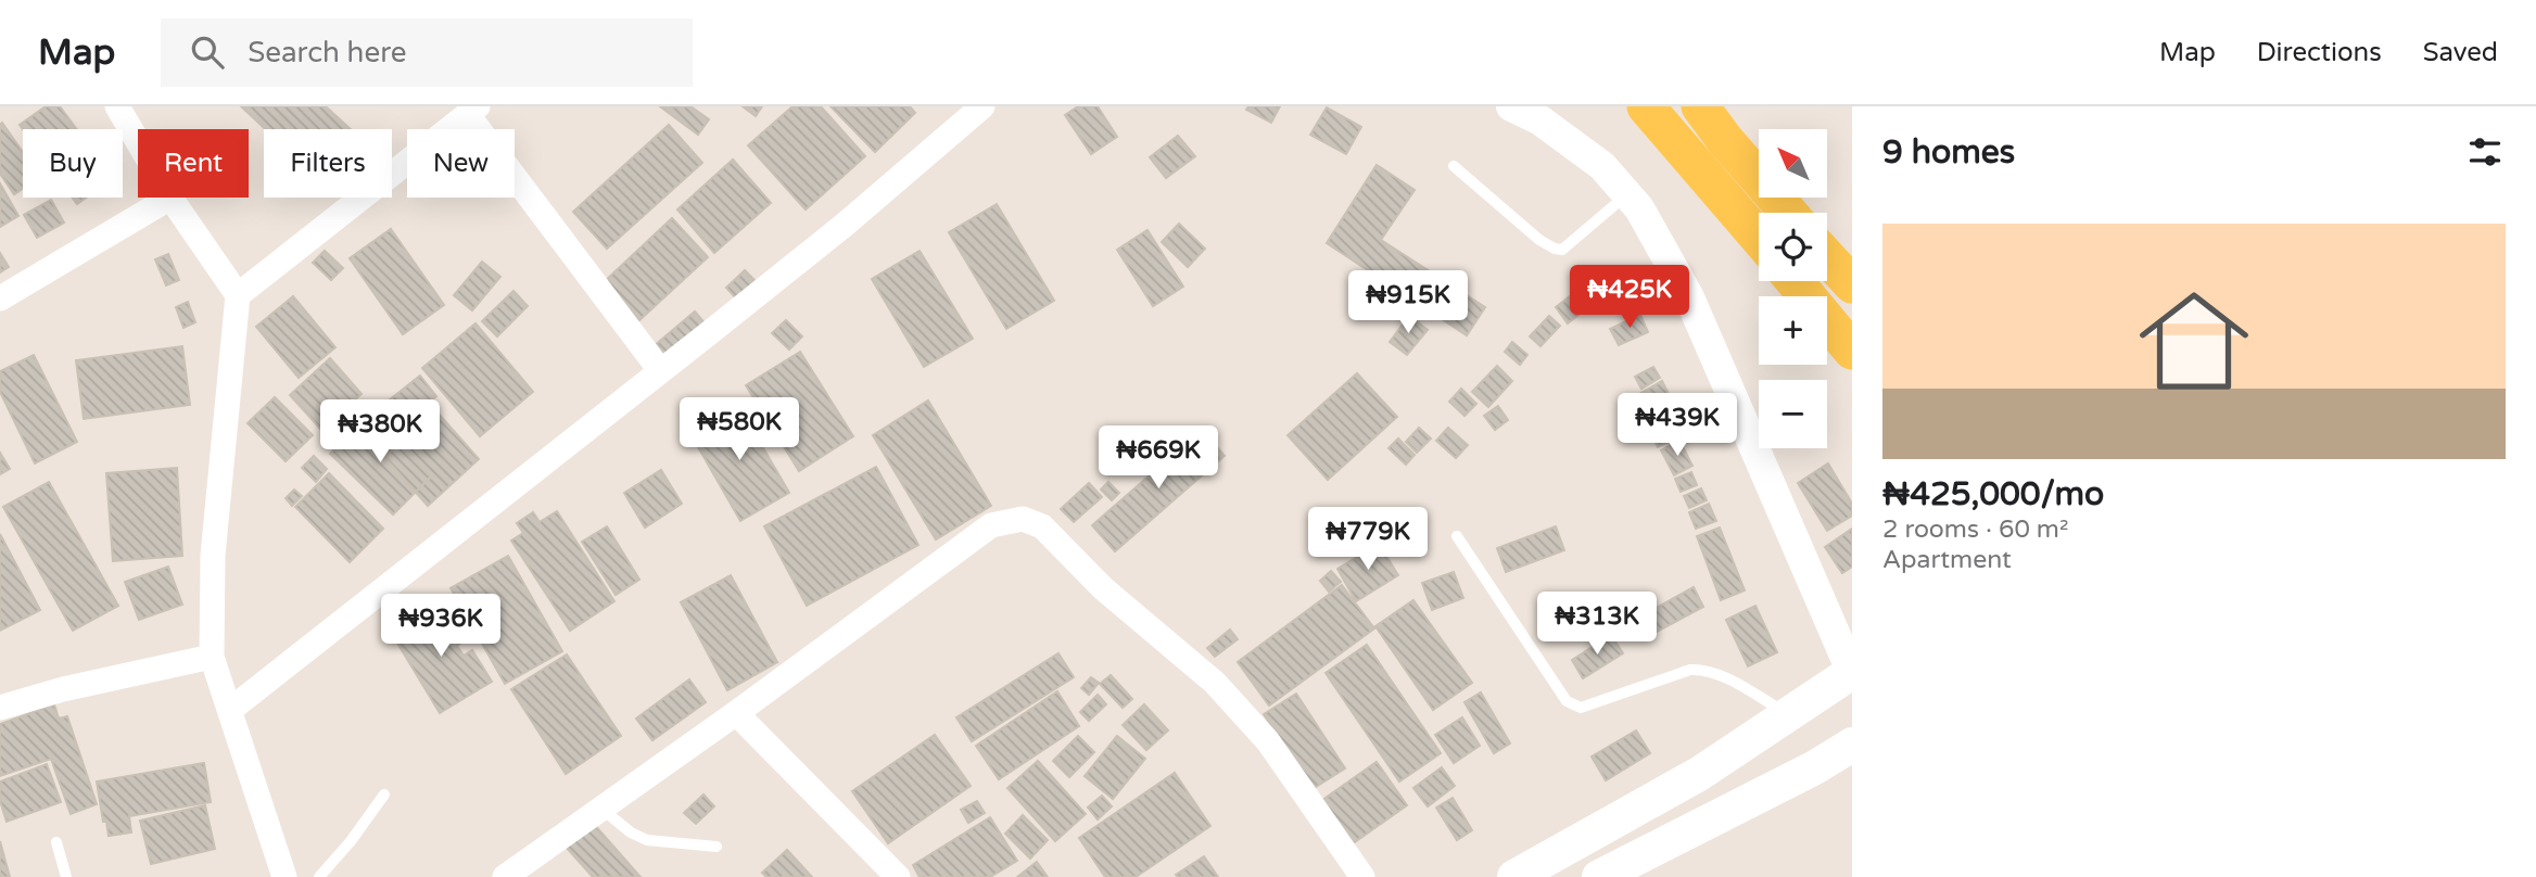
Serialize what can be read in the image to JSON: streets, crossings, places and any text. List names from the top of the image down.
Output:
{
  "north": "top left",
  "page": {
    "header": "Map",
    "search": "Search here",
    "nav": ["Map", "Directions", "Saved"],
    "heading": "9 homes",
    "map_buttons": ["+", "−"],
    "chip": [
      "Buy",
      "Rent",
      "Filters",
      "New"
    ],
    "list": [
      {
        "name": "₦425,000/mo",
        "note": "2 rooms · 60 m² · Apartment"
      }
    ],
    "price": [
      "₦425K",
      "₦915K",
      "₦439K",
      "₦580K",
      "₦380K",
      "₦669K",
      "₦779K",
      "₦313K",
      "₦936K"
    ]
  }
}
